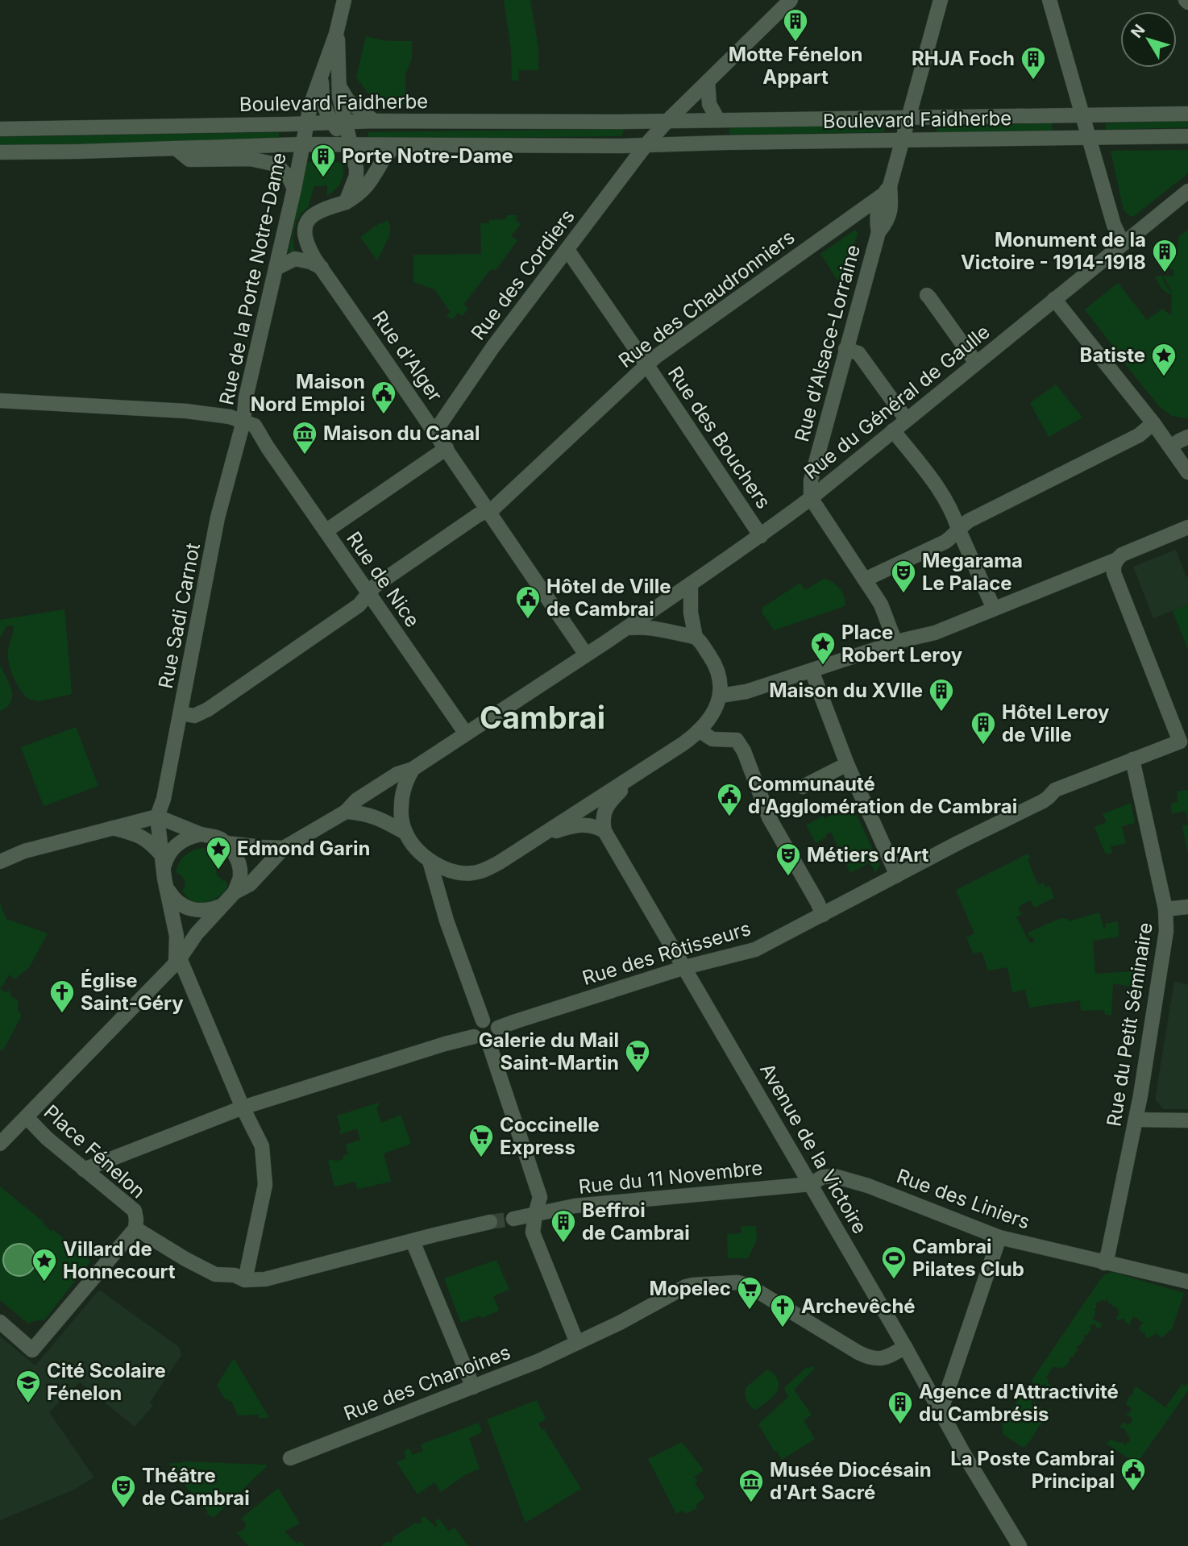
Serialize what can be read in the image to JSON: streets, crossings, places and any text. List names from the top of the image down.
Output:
{
  "streets": {
    "street": [
      "Boulevard Faidherbe",
      "Rue des Cordiers",
      "Rue de la Porte Notre-Dame",
      "Rue des Chaudronniers",
      "Rue d'Alsace-Lorraine",
      "Rue d'Alger",
      "Rue du Général de Gaulle",
      "Rue des Bouchers",
      "Rue de Nice",
      "Rue Sadi Carnot",
      "Rue des Rôtisseurs",
      "Rue du Petit Séminaire",
      "Avenue de la Victoire",
      "Place Fénelon",
      "Rue du 11 Novembre",
      "Rue des Liniers",
      "Rue des Chanoines"
    ]
  },
  "crossings": [
    ["Boulevard Faidherbe", "Rue des Cordiers"],
    ["Boulevard Faidherbe", "Rue de la Porte Notre-Dame"],
    ["Boulevard Faidherbe", "Rue d'Alsace-Lorraine"],
    ["Rue des Cordiers", "Rue d'Alger"],
    ["Rue des Cordiers", "Rue des Bouchers"],
    ["Rue de la Porte Notre-Dame", "Rue de Nice"],
    ["Rue de la Porte Notre-Dame", "Rue Sadi Carnot"],
    ["Rue des Chaudronniers", "Rue d'Alsace-Lorraine"],
    ["Rue des Chaudronniers", "Rue d'Alger"],
    ["Rue des Chaudronniers", "Rue des Bouchers"],
    ["Rue des Chaudronniers", "Rue de Nice"],
    ["Rue des Chaudronniers", "Rue Sadi Carnot"],
    ["Rue d'Alsace-Lorraine", "Rue du Général de Gaulle"],
    ["Rue d'Alger", "Rue du Général de Gaulle"],
    ["Rue du Général de Gaulle", "Rue des Bouchers"],
    ["Rue du Général de Gaulle", "Rue de Nice"],
    ["Rue de Nice", "Rue Sadi Carnot"],
    ["Rue des Rôtisseurs", "Rue du Petit Séminaire"],
    ["Rue des Rôtisseurs", "Avenue de la Victoire"],
    ["Rue du Petit Séminaire", "Rue des Liniers"],
    ["Avenue de la Victoire", "Rue du 11 Novembre"],
    ["Avenue de la Victoire", "Rue des Liniers"],
    ["Avenue de la Victoire", "Rue des Chanoines"],
    ["Rue du 11 Novembre", "Rue des Liniers"]
  ],
  "districts": ["Cambrai"],
  "places": {
    "building": [
      "Motte Fénelon Appart",
      "RHJA Foch",
      "Porte Notre-Dame",
      "Monument de la Victoire - 1914-1918",
      "Maison du XVIIe",
      "Hôtel Leroy de Ville",
      "Beffroi de Cambrai",
      "Agence d'Attractivité du Cambrésis"
    ],
    "place": [
      "Batiste",
      "Place Robert Leroy",
      "Edmond Garin",
      "Villard de Honnecourt"
    ],
    "public building": [
      "Maison Nord Emploi",
      "Hôtel de Ville de Cambrai",
      "Communauté d'Agglomération de Cambrai",
      "La Poste Cambrai Principal"
    ],
    "museum": ["Maison du Canal", "Musée Diocésain d'Art Sacré"],
    "theatre": ["Megarama Le Palace", "Métiers d’Art", "Théâtre de Cambrai"],
    "church": ["Église Saint-Géry", "Archevêché"],
    "supermarket": ["Galerie du Mail Saint-Martin", "Coccinelle Express", "Mopelec"],
    "sports": ["Cambrai Pilates Club"],
    "school or university": ["Cité Scolaire Fénelon"]
  },
  "north": "top left"
}
